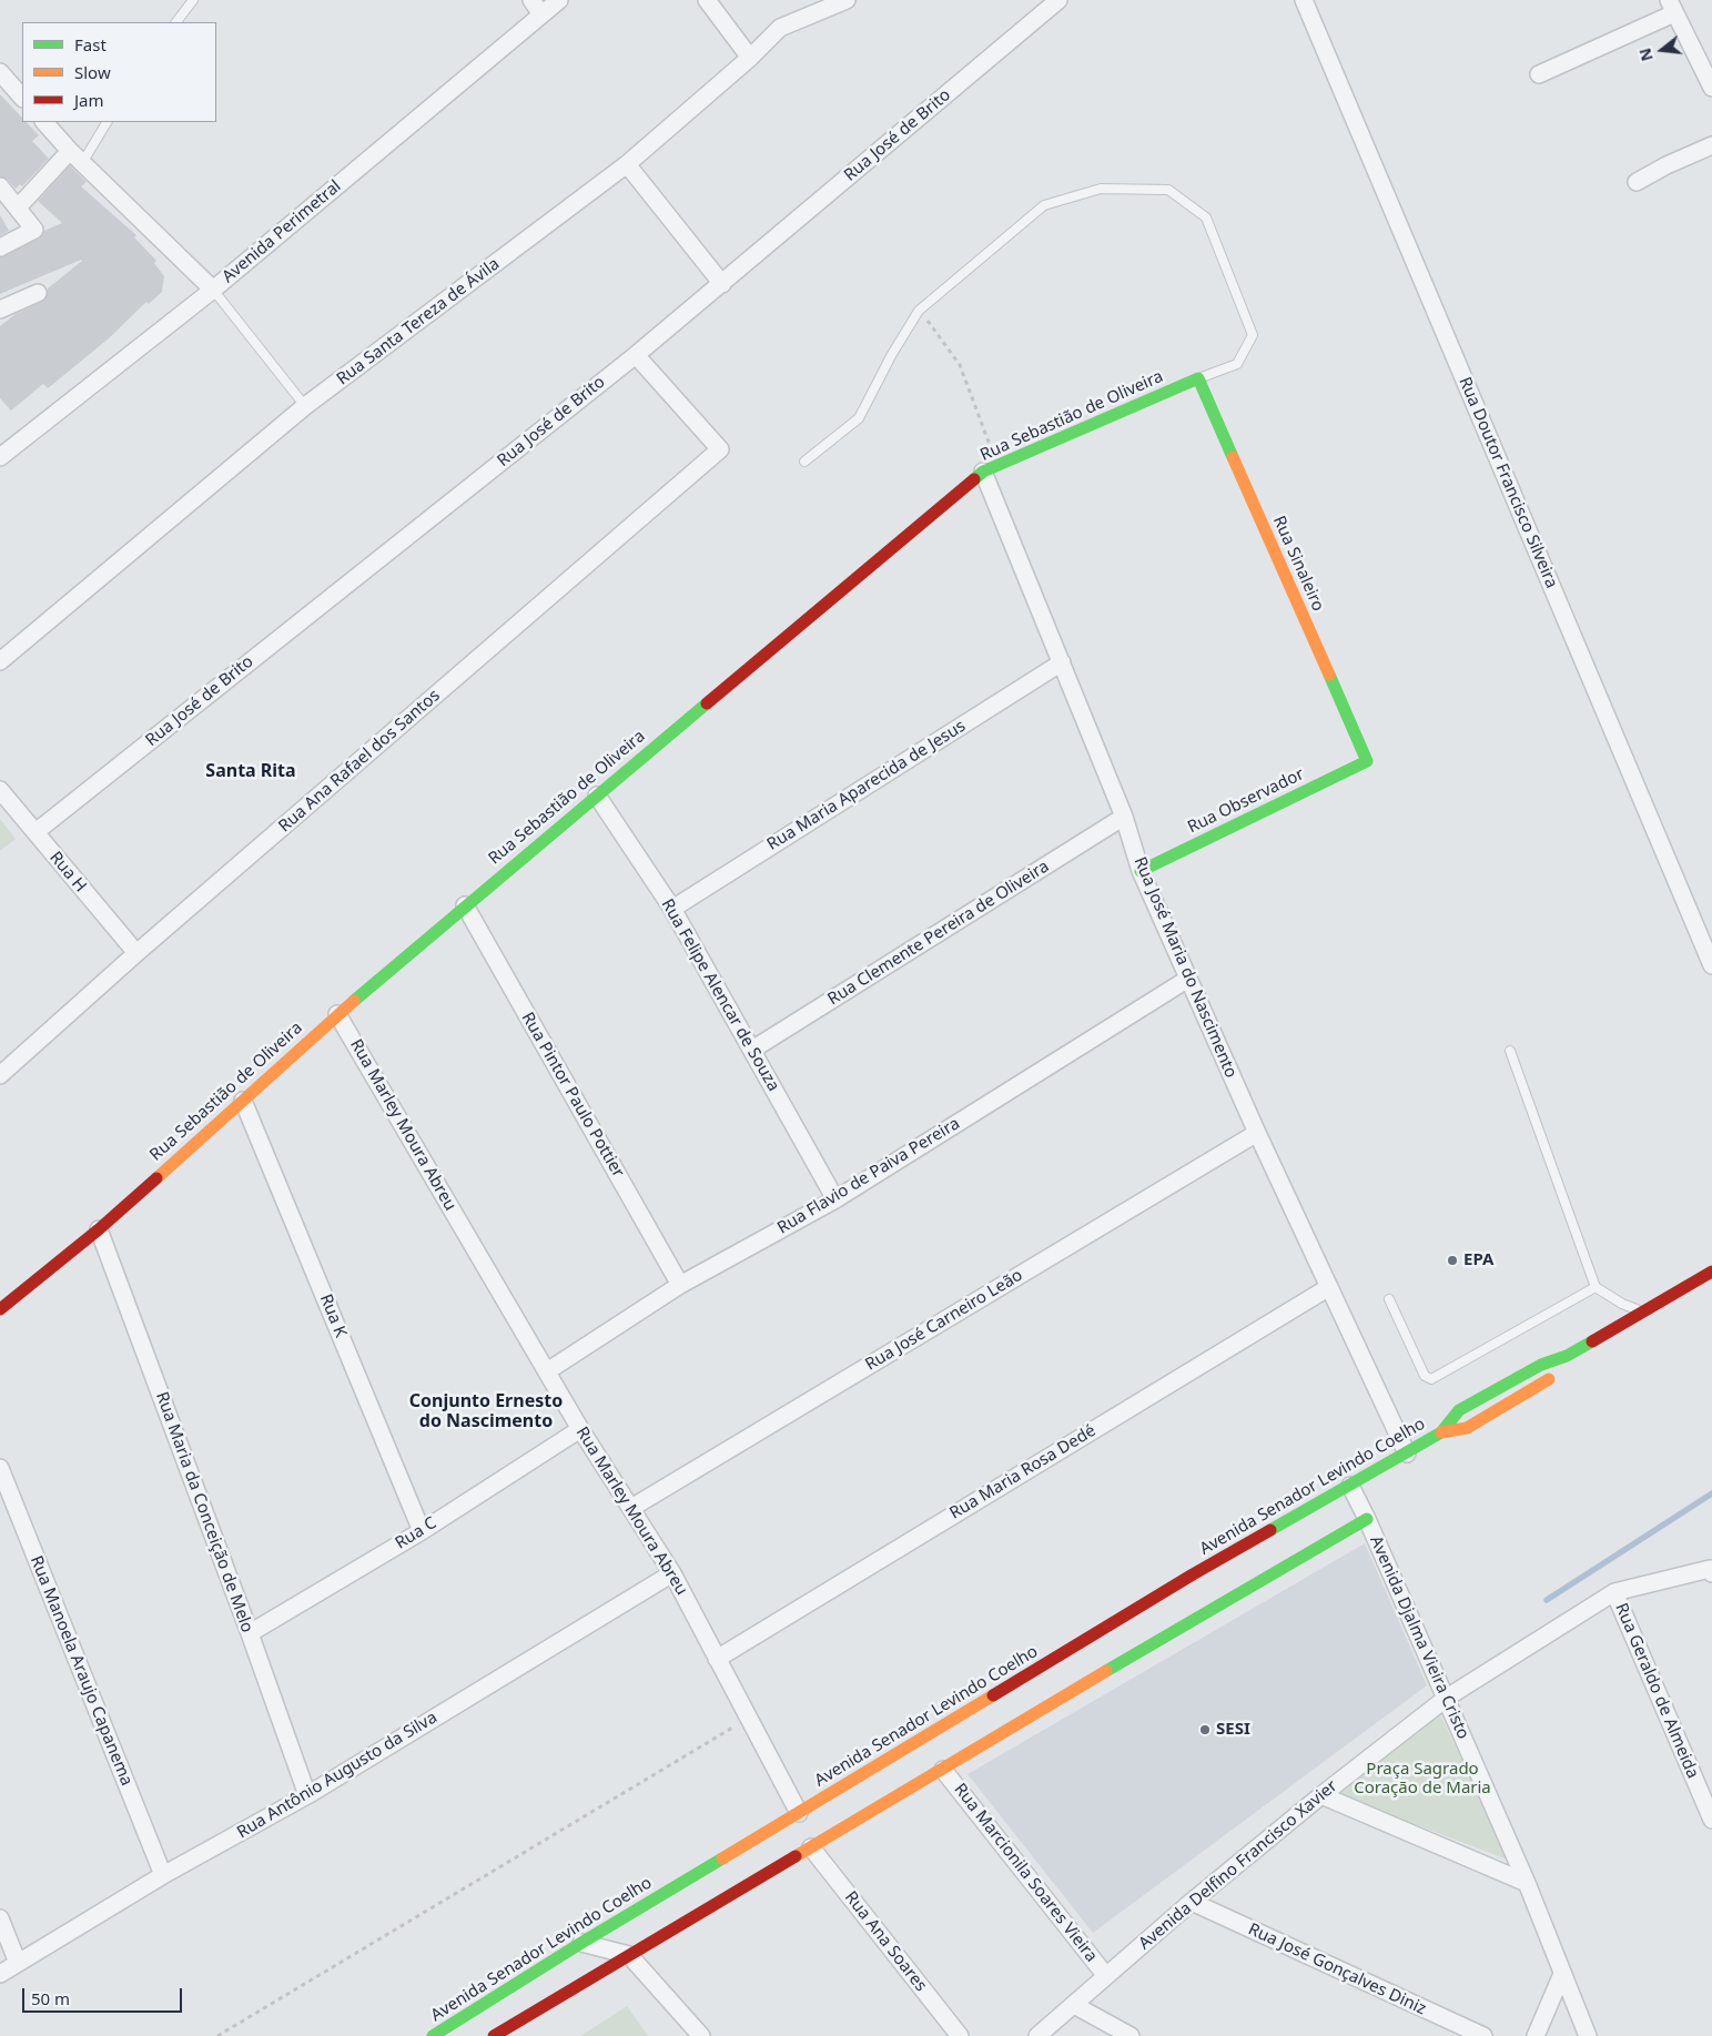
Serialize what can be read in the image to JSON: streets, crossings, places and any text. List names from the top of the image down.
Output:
{
  "streets": {
    "street": [
      "Rua José de Brito",
      "Avenida Perimetral",
      "Rua Santa Tereza de Ávila",
      "Rua Sebastião de Oliveira",
      "Rua Doutor Francisco Silveira",
      "Rua Sinaleiro",
      "Rua Ana Rafael dos Santos",
      "Rua Maria Aparecida de Jesus",
      "Rua Observador",
      "Rua H",
      "Rua Clemente Pereira de Oliveira",
      "Rua José Maria do Nascimento",
      "Rua Felipe Alencar de Souza",
      "Rua Pintor Paulo Pottier",
      "Rua Marley Moura Abreu",
      "Rua Flavio de Paiva Pereira",
      "Rua K",
      "Rua José Carneiro Leão",
      "Rua Maria Rosa Dedé",
      "Avenida Senador Levindo Coelho",
      "Rua Maria da Conceição de Melo",
      "Rua C",
      "Avenida Djalma Vieira Cristo",
      "Rua Manoela Araujo Capanema",
      "Rua Geraldo de Almeida",
      "Rua Antônio Augusto da Silva",
      "Avenida Delfino Francisco Xavier",
      "Rua Marcionila Soares Vieira",
      "Rua Ana Soares",
      "Rua José Gonçalves Diniz"
    ]
  },
  "crossings": [
    ["Rua José de Brito", "Rua Ana Rafael dos Santos"],
    ["Rua José de Brito", "Rua H"],
    ["Rua Sebastião de Oliveira", "Rua Sinaleiro"],
    ["Rua Sebastião de Oliveira", "Rua José Maria do Nascimento"],
    ["Rua Sebastião de Oliveira", "Rua Felipe Alencar de Souza"],
    ["Rua Sebastião de Oliveira", "Rua Pintor Paulo Pottier"],
    ["Rua Sebastião de Oliveira", "Rua Marley Moura Abreu"],
    ["Rua Sebastião de Oliveira", "Rua K"],
    ["Rua Sebastião de Oliveira", "Rua Maria da Conceição de Melo"],
    ["Rua Sinaleiro", "Rua Observador"],
    ["Rua Ana Rafael dos Santos", "Rua H"],
    ["Rua Maria Aparecida de Jesus", "Rua José Maria do Nascimento"],
    ["Rua Maria Aparecida de Jesus", "Rua Felipe Alencar de Souza"],
    ["Rua Observador", "Rua José Maria do Nascimento"],
    ["Rua Clemente Pereira de Oliveira", "Rua José Maria do Nascimento"],
    ["Rua Clemente Pereira de Oliveira", "Rua Felipe Alencar de Souza"],
    ["Rua José Maria do Nascimento", "Rua Flavio de Paiva Pereira"],
    ["Rua José Maria do Nascimento", "Rua José Carneiro Leão"],
    ["Rua José Maria do Nascimento", "Rua Maria Rosa Dedé"],
    ["Rua José Maria do Nascimento", "Avenida Senador Levindo Coelho"],
    ["Rua Felipe Alencar de Souza", "Rua Flavio de Paiva Pereira"],
    ["Rua Pintor Paulo Pottier", "Rua Flavio de Paiva Pereira"],
    ["Rua Marley Moura Abreu", "Rua Flavio de Paiva Pereira"],
    ["Rua Marley Moura Abreu", "Rua José Carneiro Leão"],
    ["Rua Marley Moura Abreu", "Rua Maria Rosa Dedé"],
    ["Rua Marley Moura Abreu", "Avenida Senador Levindo Coelho"],
    ["Rua Marley Moura Abreu", "Rua C"],
    ["Rua Marley Moura Abreu", "Rua Antônio Augusto da Silva"],
    ["Rua K", "Rua C"],
    ["Avenida Senador Levindo Coelho", "Avenida Djalma Vieira Cristo"],
    ["Rua Maria da Conceição de Melo", "Rua C"],
    ["Rua Maria da Conceição de Melo", "Rua Antônio Augusto da Silva"],
    ["Avenida Djalma Vieira Cristo", "Avenida Delfino Francisco Xavier"],
    ["Rua Manoela Araujo Capanema", "Rua Antônio Augusto da Silva"],
    ["Rua Geraldo de Almeida", "Avenida Delfino Francisco Xavier"],
    ["Avenida Delfino Francisco Xavier", "Rua Marcionila Soares Vieira"],
    ["Avenida Delfino Francisco Xavier", "Rua José Gonçalves Diniz"]
  ],
  "districts": ["Santa Rita", "Conjunto Ernesto do Nascimento"],
  "parks": ["Praça Sagrado Coração de Maria"],
  "places": ["EPA", "SESI"],
  "legend": ["Fast", "Slow", "Jam"],
  "scale_bar": "50 m",
  "north": "left"
}
